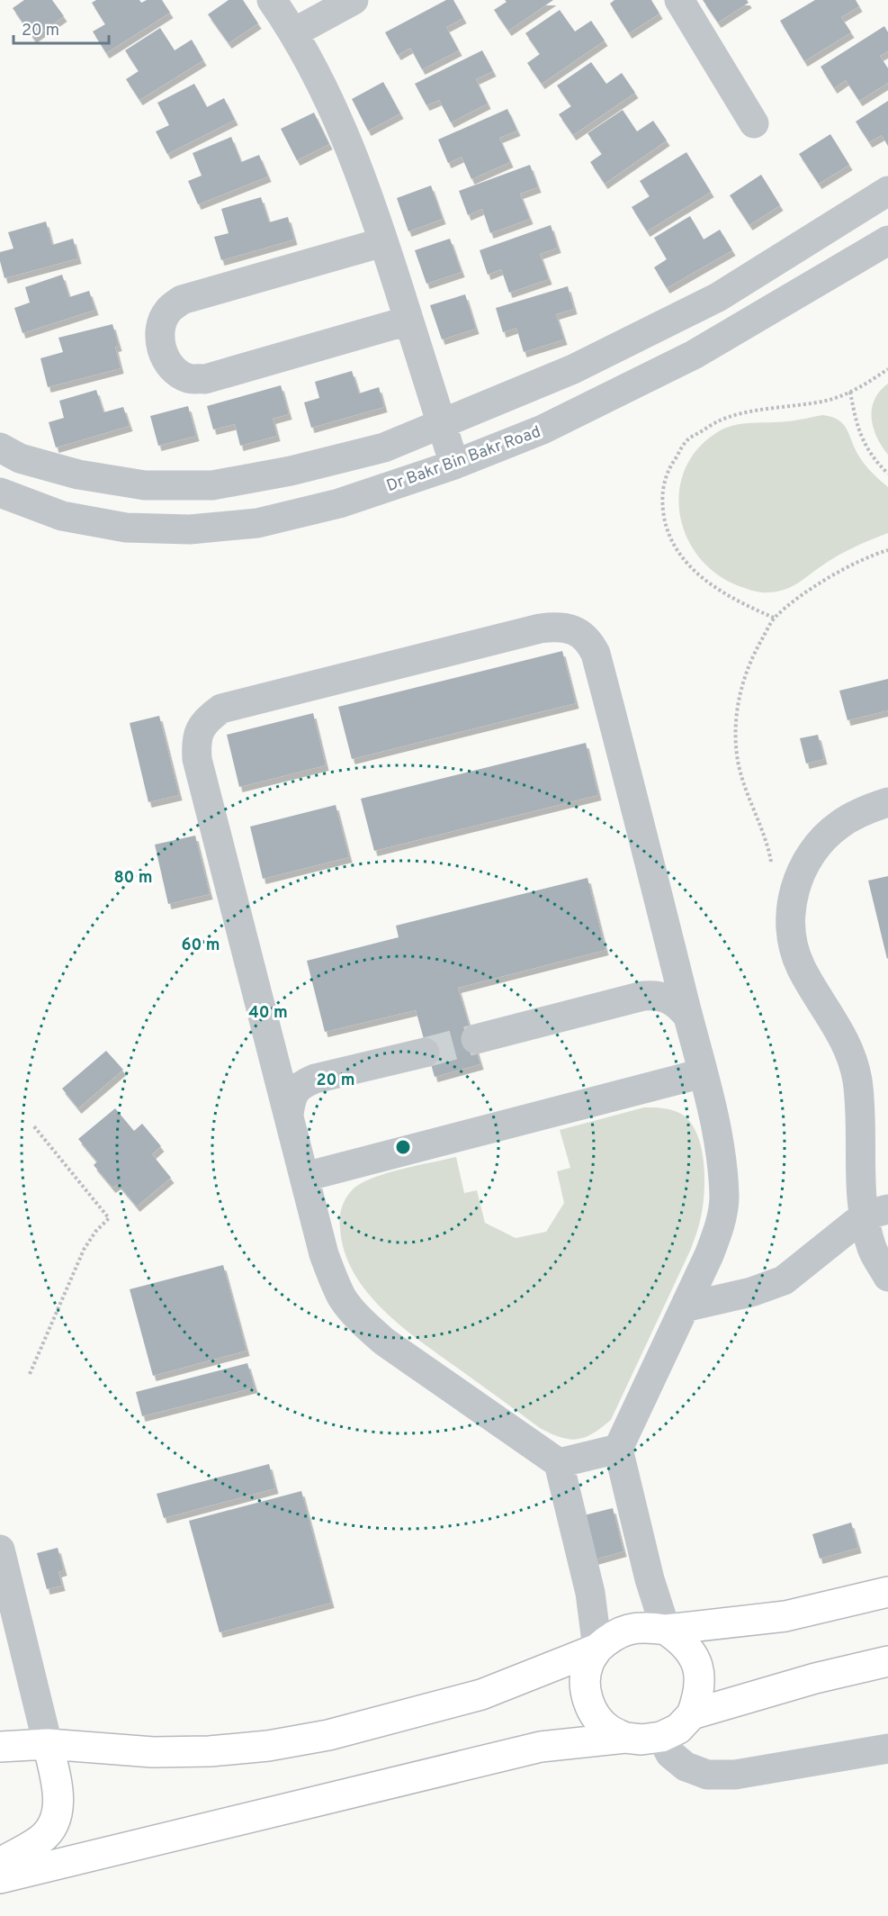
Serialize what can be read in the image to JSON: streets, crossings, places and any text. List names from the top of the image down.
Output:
{
  "streets": {
    "street": ["Dr Bakr Bin Bakr Road"]
  },
  "scale_bar": "20 m",
  "rings": [
    "80 m",
    "60 m",
    "40 m",
    "20 m"
  ]
}
